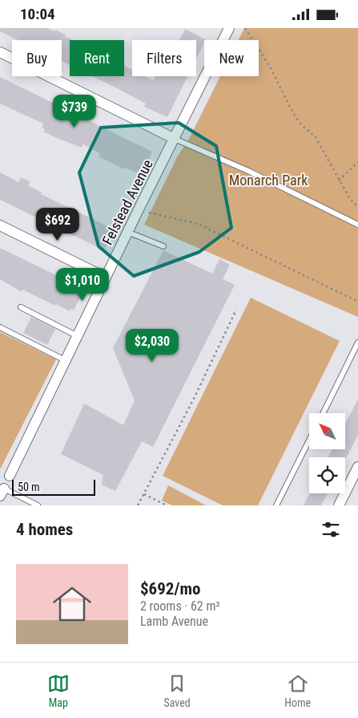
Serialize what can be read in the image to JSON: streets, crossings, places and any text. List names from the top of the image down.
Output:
{
  "streets": {
    "street": ["Felstead Avenue"]
  },
  "parks": ["Monarch Park"],
  "scale_bar": "50 m",
  "north": "top left",
  "page": {
    "status": "10:04",
    "chip": [
      "Buy",
      "Rent",
      "Filters",
      "New"
    ],
    "price": [
      "$739",
      "$692",
      "$1,010",
      "$2,030"
    ],
    "scale": "50 m",
    "heading": "4 homes",
    "list": [
      {
        "name": "$692/mo",
        "note": "2 rooms · 62 m² · Lamb Avenue"
      }
    ],
    "tabs": ["Map", "Saved", "Home"]
  }
}
